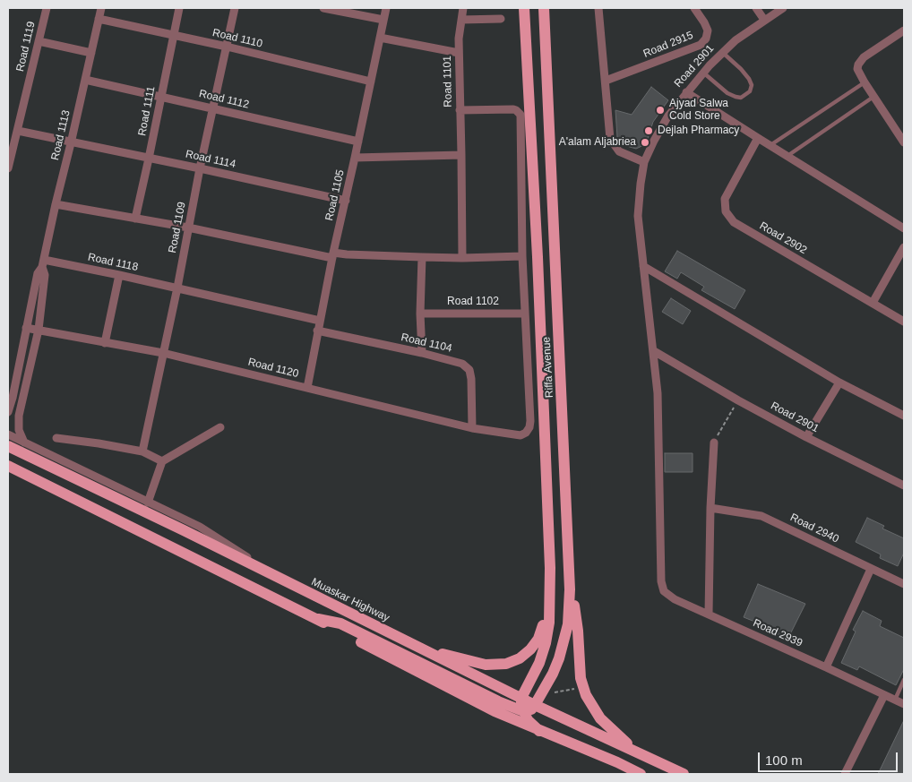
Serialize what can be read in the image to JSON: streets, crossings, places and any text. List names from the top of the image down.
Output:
{
  "streets": {
    "main road": ["Riffa Avenue", "Muaskar Highway"],
    "street": [
      "Road 1110",
      "Road 2915",
      "Road 1119",
      "Road 2901",
      "Road 1101",
      "Road 1112",
      "Road 1111",
      "Road 1113",
      "Road 1114",
      "Road 1105",
      "Road 1109",
      "Road 2902",
      "Road 1118",
      "Road 1102",
      "Road 1104",
      "Road 1120",
      "Road 2940",
      "Road 2939"
    ]
  },
  "crossings": [
    ["Road 1110", "Road 1111"],
    ["Road 1110", "Road 1113"],
    ["Road 1110", "Road 1105"],
    ["Road 1110", "Road 1109"],
    ["Road 2901", "Road 2939"],
    ["Road 1112", "Road 1111"],
    ["Road 1112", "Road 1113"],
    ["Road 1112", "Road 1105"],
    ["Road 1112", "Road 1109"],
    ["Road 1111", "Road 1114"],
    ["Road 1113", "Road 1114"],
    ["Road 1113", "Road 1118"],
    ["Road 1113", "Road 1120"],
    ["Road 1114", "Road 1105"],
    ["Road 1114", "Road 1109"],
    ["Road 1105", "Road 1118"],
    ["Road 1105", "Road 1104"],
    ["Road 1105", "Road 1120"],
    ["Road 1109", "Road 1118"],
    ["Road 1109", "Road 1120"],
    ["Road 1102", "Road 1120"],
    ["Road 1104", "Road 1120"],
    ["Riffa Avenue", "Muaskar Highway"]
  ],
  "places": ["Ajyad Salwa Cold Store", "Dejlah Pharmacy", "A'alam Aljabriea"],
  "scale_bar": "100 m"
}
